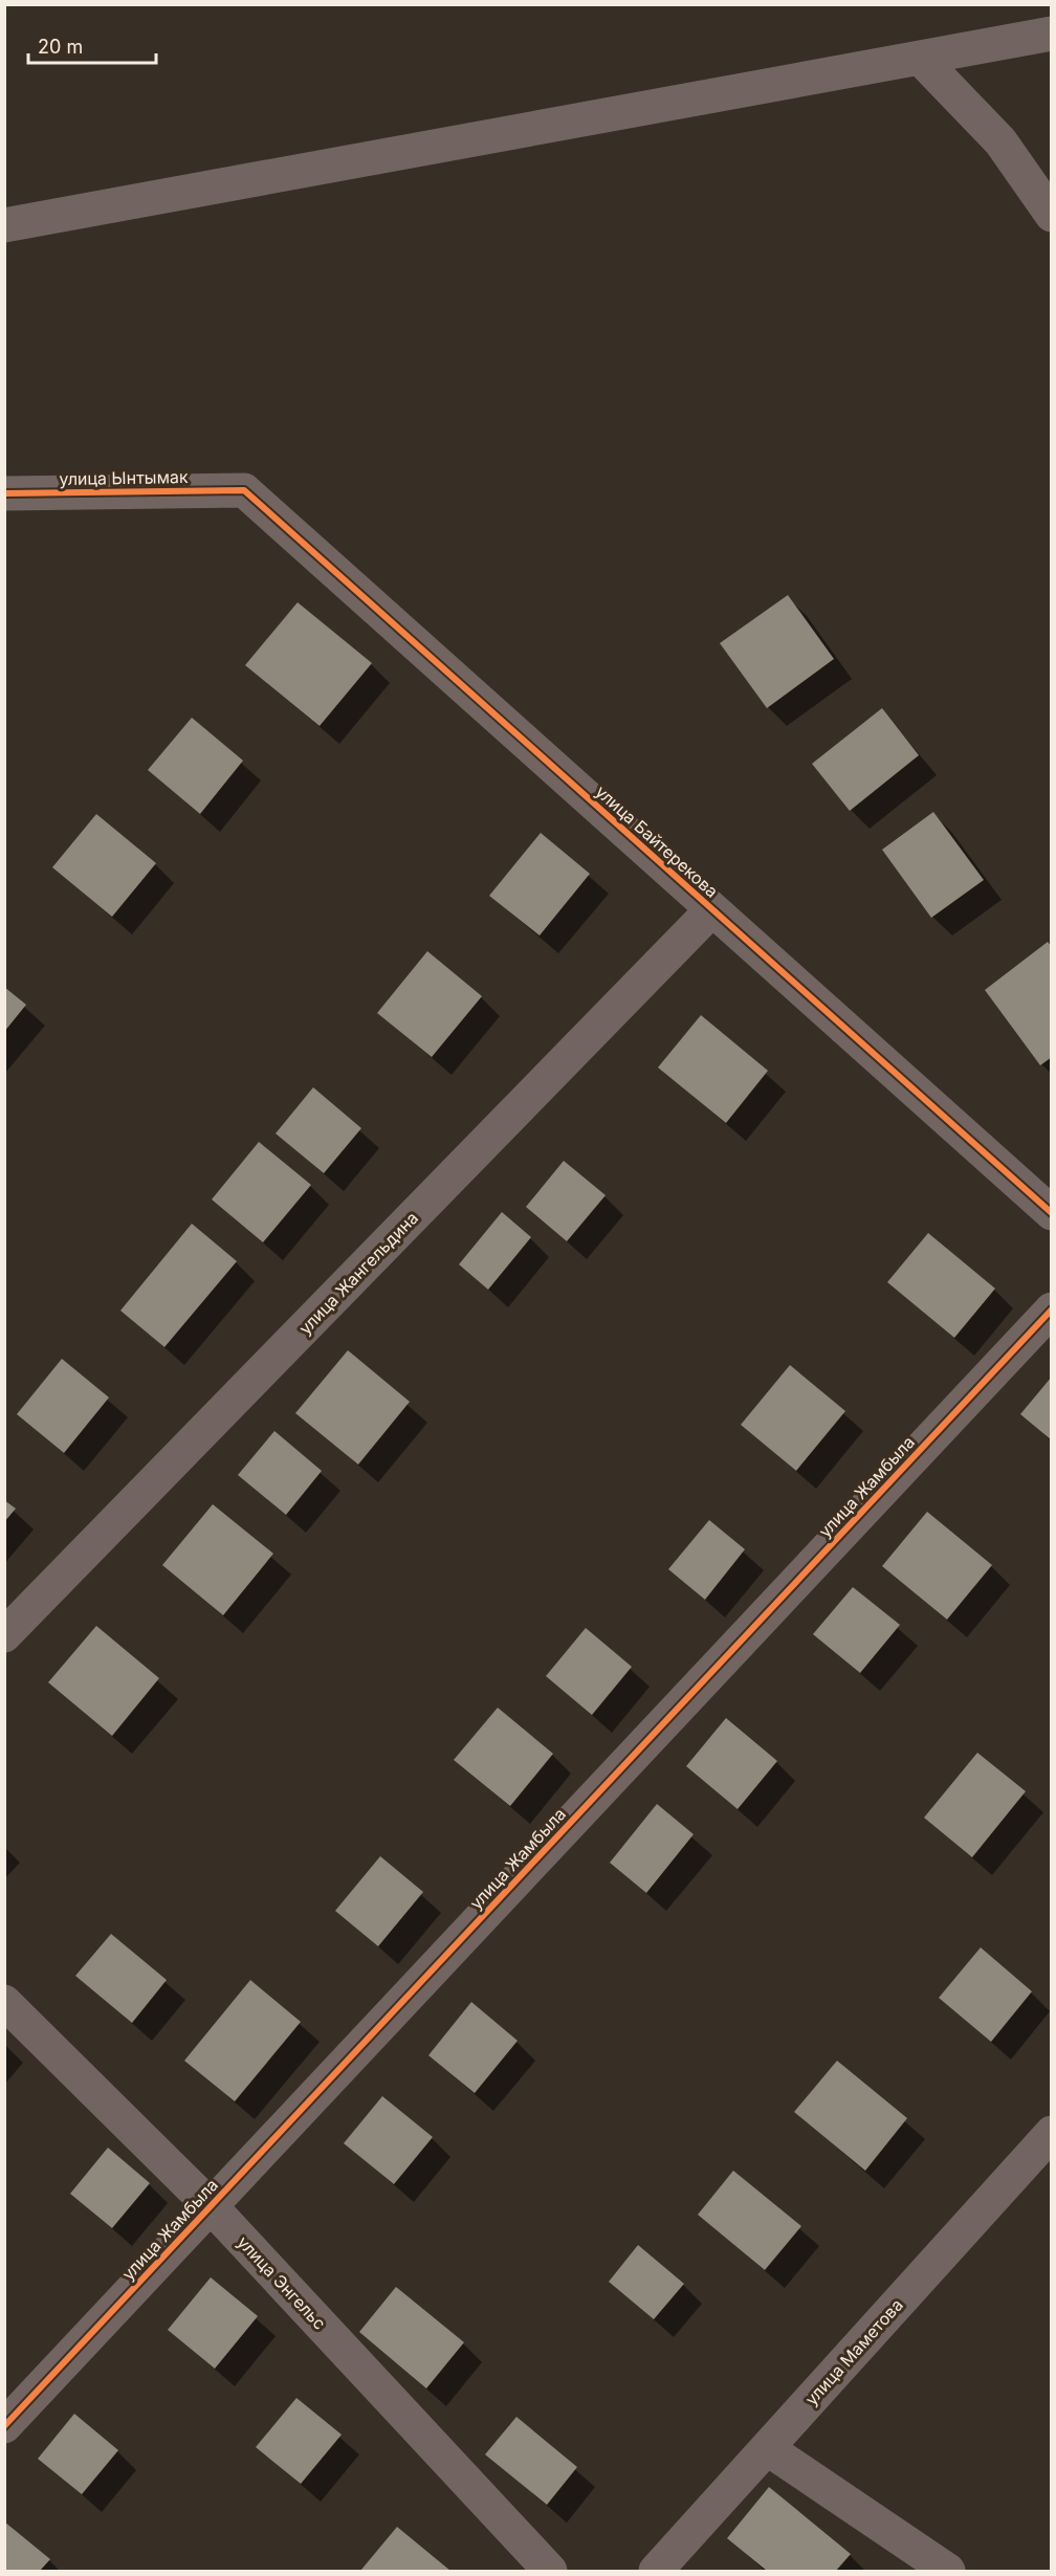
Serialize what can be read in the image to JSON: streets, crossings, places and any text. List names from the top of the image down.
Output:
{
  "streets": {
    "street": [
      "улица Ынтымак",
      "улица Байтерекова",
      "улица Жангельдина",
      "улица Жамбыла",
      "улица Энгельс",
      "улица Маметова"
    ]
  },
  "crossings": [
    ["улица Ынтымак", "улица Байтерекова"],
    ["улица Байтерекова", "улица Жангельдина"],
    ["улица Жамбыла", "улица Энгельс"]
  ],
  "scale_bar": "20 m"
}
